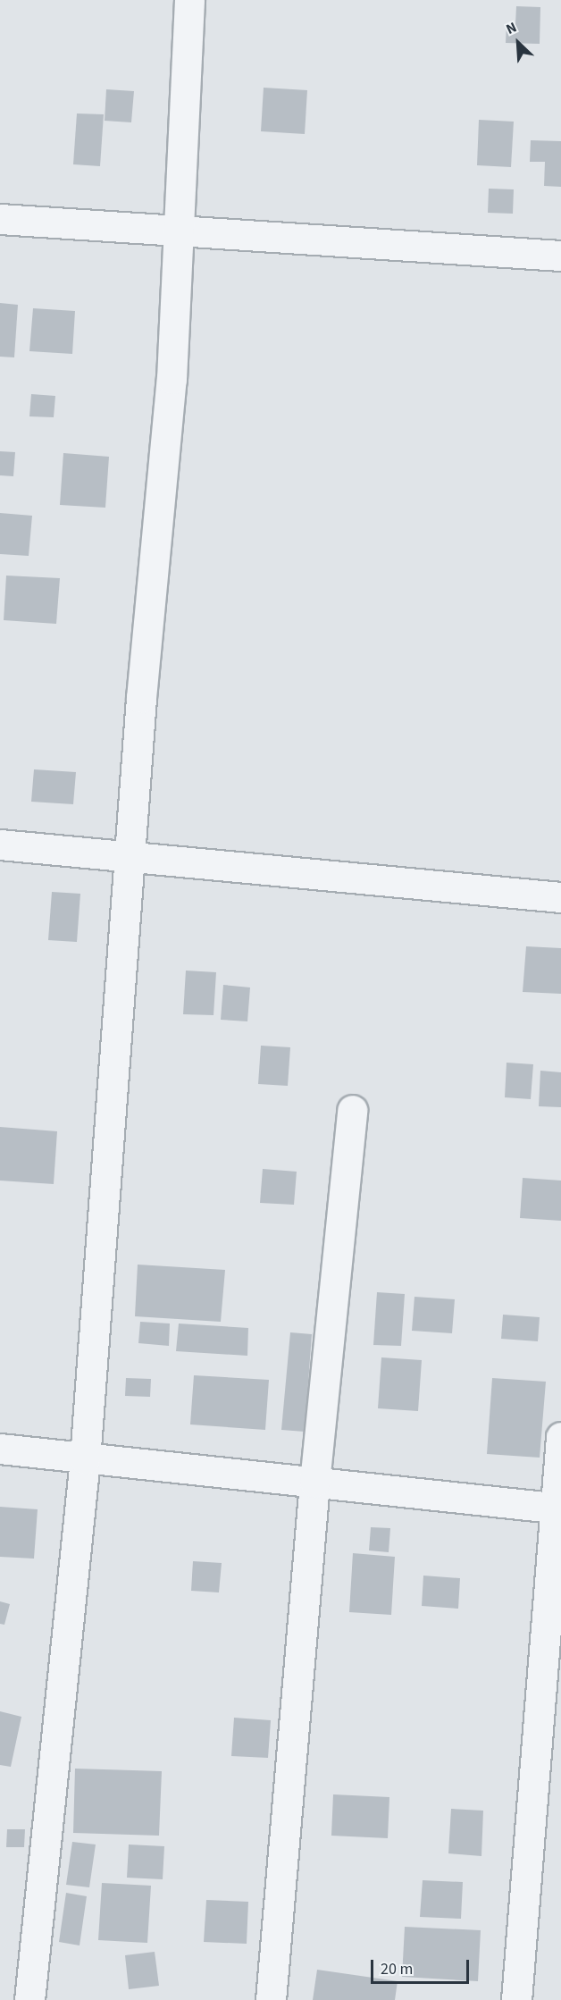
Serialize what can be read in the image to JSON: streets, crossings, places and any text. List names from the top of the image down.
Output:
{
  "scale_bar": "20 m",
  "north": "top left"
}
